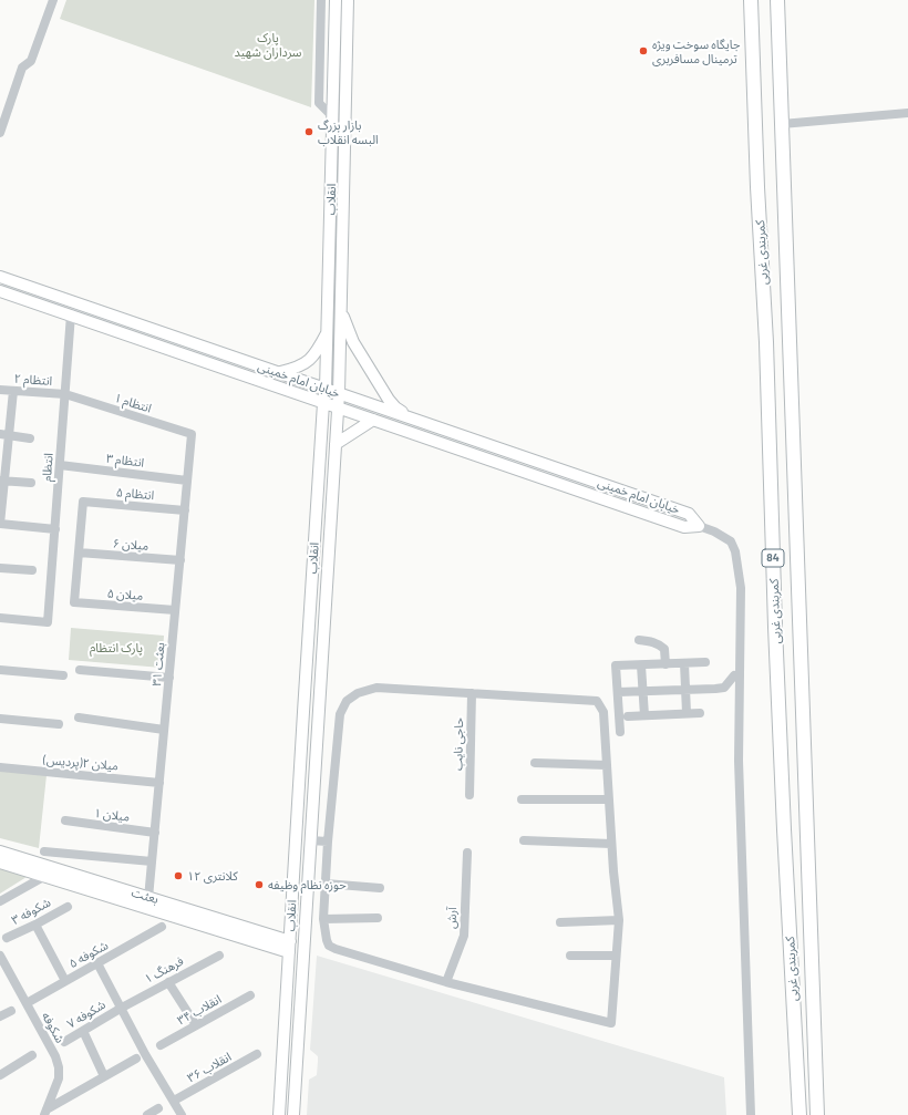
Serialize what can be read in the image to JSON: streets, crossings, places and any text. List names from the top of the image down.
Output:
{
  "streets": {
    "highway": ["کمربندی غربی", "84"],
    "main road": ["انقلاب", "خیابان امام خمینی", "بعثت"],
    "street": [
      "انتظام ۲",
      "انتظام ۱",
      "انتظام ۳",
      "انتظام",
      "انتظام ۵",
      "میلان ۶",
      "میلان ۵",
      "بعثت ۳۱",
      "حاجی نایب",
      "میلان ۲(پردیس)",
      "میلان ۱",
      "شکوفه ۳",
      "آرش",
      "شکوفه ۵",
      "فرهنگ ۱",
      "انقلاب ۳۴",
      "شکوفه ۷",
      "شکوفه",
      "انقلاب ۳۶"
    ]
  },
  "crossings": [
    ["انقلاب", "خیابان امام خمینی"],
    ["انقلاب", "بعثت"],
    ["انتظام ۲", "انتظام ۱"],
    ["انتظام ۲", "انتظام"],
    ["خیابان امام خمینی", "انتظام"],
    ["انتظام ۱", "انتظام"],
    ["انتظام ۱", "بعثت ۳۱"],
    ["انتظام ۳", "انتظام"],
    ["انتظام ۳", "بعثت ۳۱"],
    ["انتظام ۵", "میلان ۶"],
    ["انتظام ۵", "میلان ۵"],
    ["انتظام ۵", "بعثت ۳۱"],
    ["میلان ۶", "میلان ۵"],
    ["میلان ۶", "بعثت ۳۱"],
    ["میلان ۵", "بعثت ۳۱"],
    ["بعثت ۳۱", "میلان ۲(پردیس)"],
    ["بعثت ۳۱", "میلان ۱"],
    ["بعثت ۳۱", "بعثت"],
    ["شکوفه ۵", "شکوفه"],
    ["فرهنگ ۱", "شکوفه ۷"]
  ],
  "parks": ["پارک سرداران شهید", "پارک انتظام"],
  "places": [
    "جایگاه سوخت ویژه ترمینال مسافربری",
    "بازار بزرگ البسه انقلاب",
    "کلانتری ۱۲",
    "حوزه نظام وظیفه"
  ]
}
